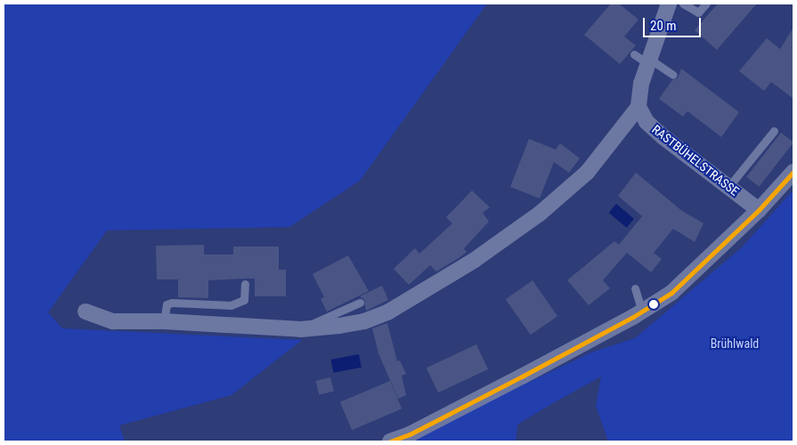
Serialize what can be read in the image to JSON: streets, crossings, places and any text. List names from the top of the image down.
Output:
{
  "streets": {
    "street": ["RASTBÜHELSTRASSE"]
  },
  "parks": ["Brühlwald"],
  "scale_bar": "20 m"
}
